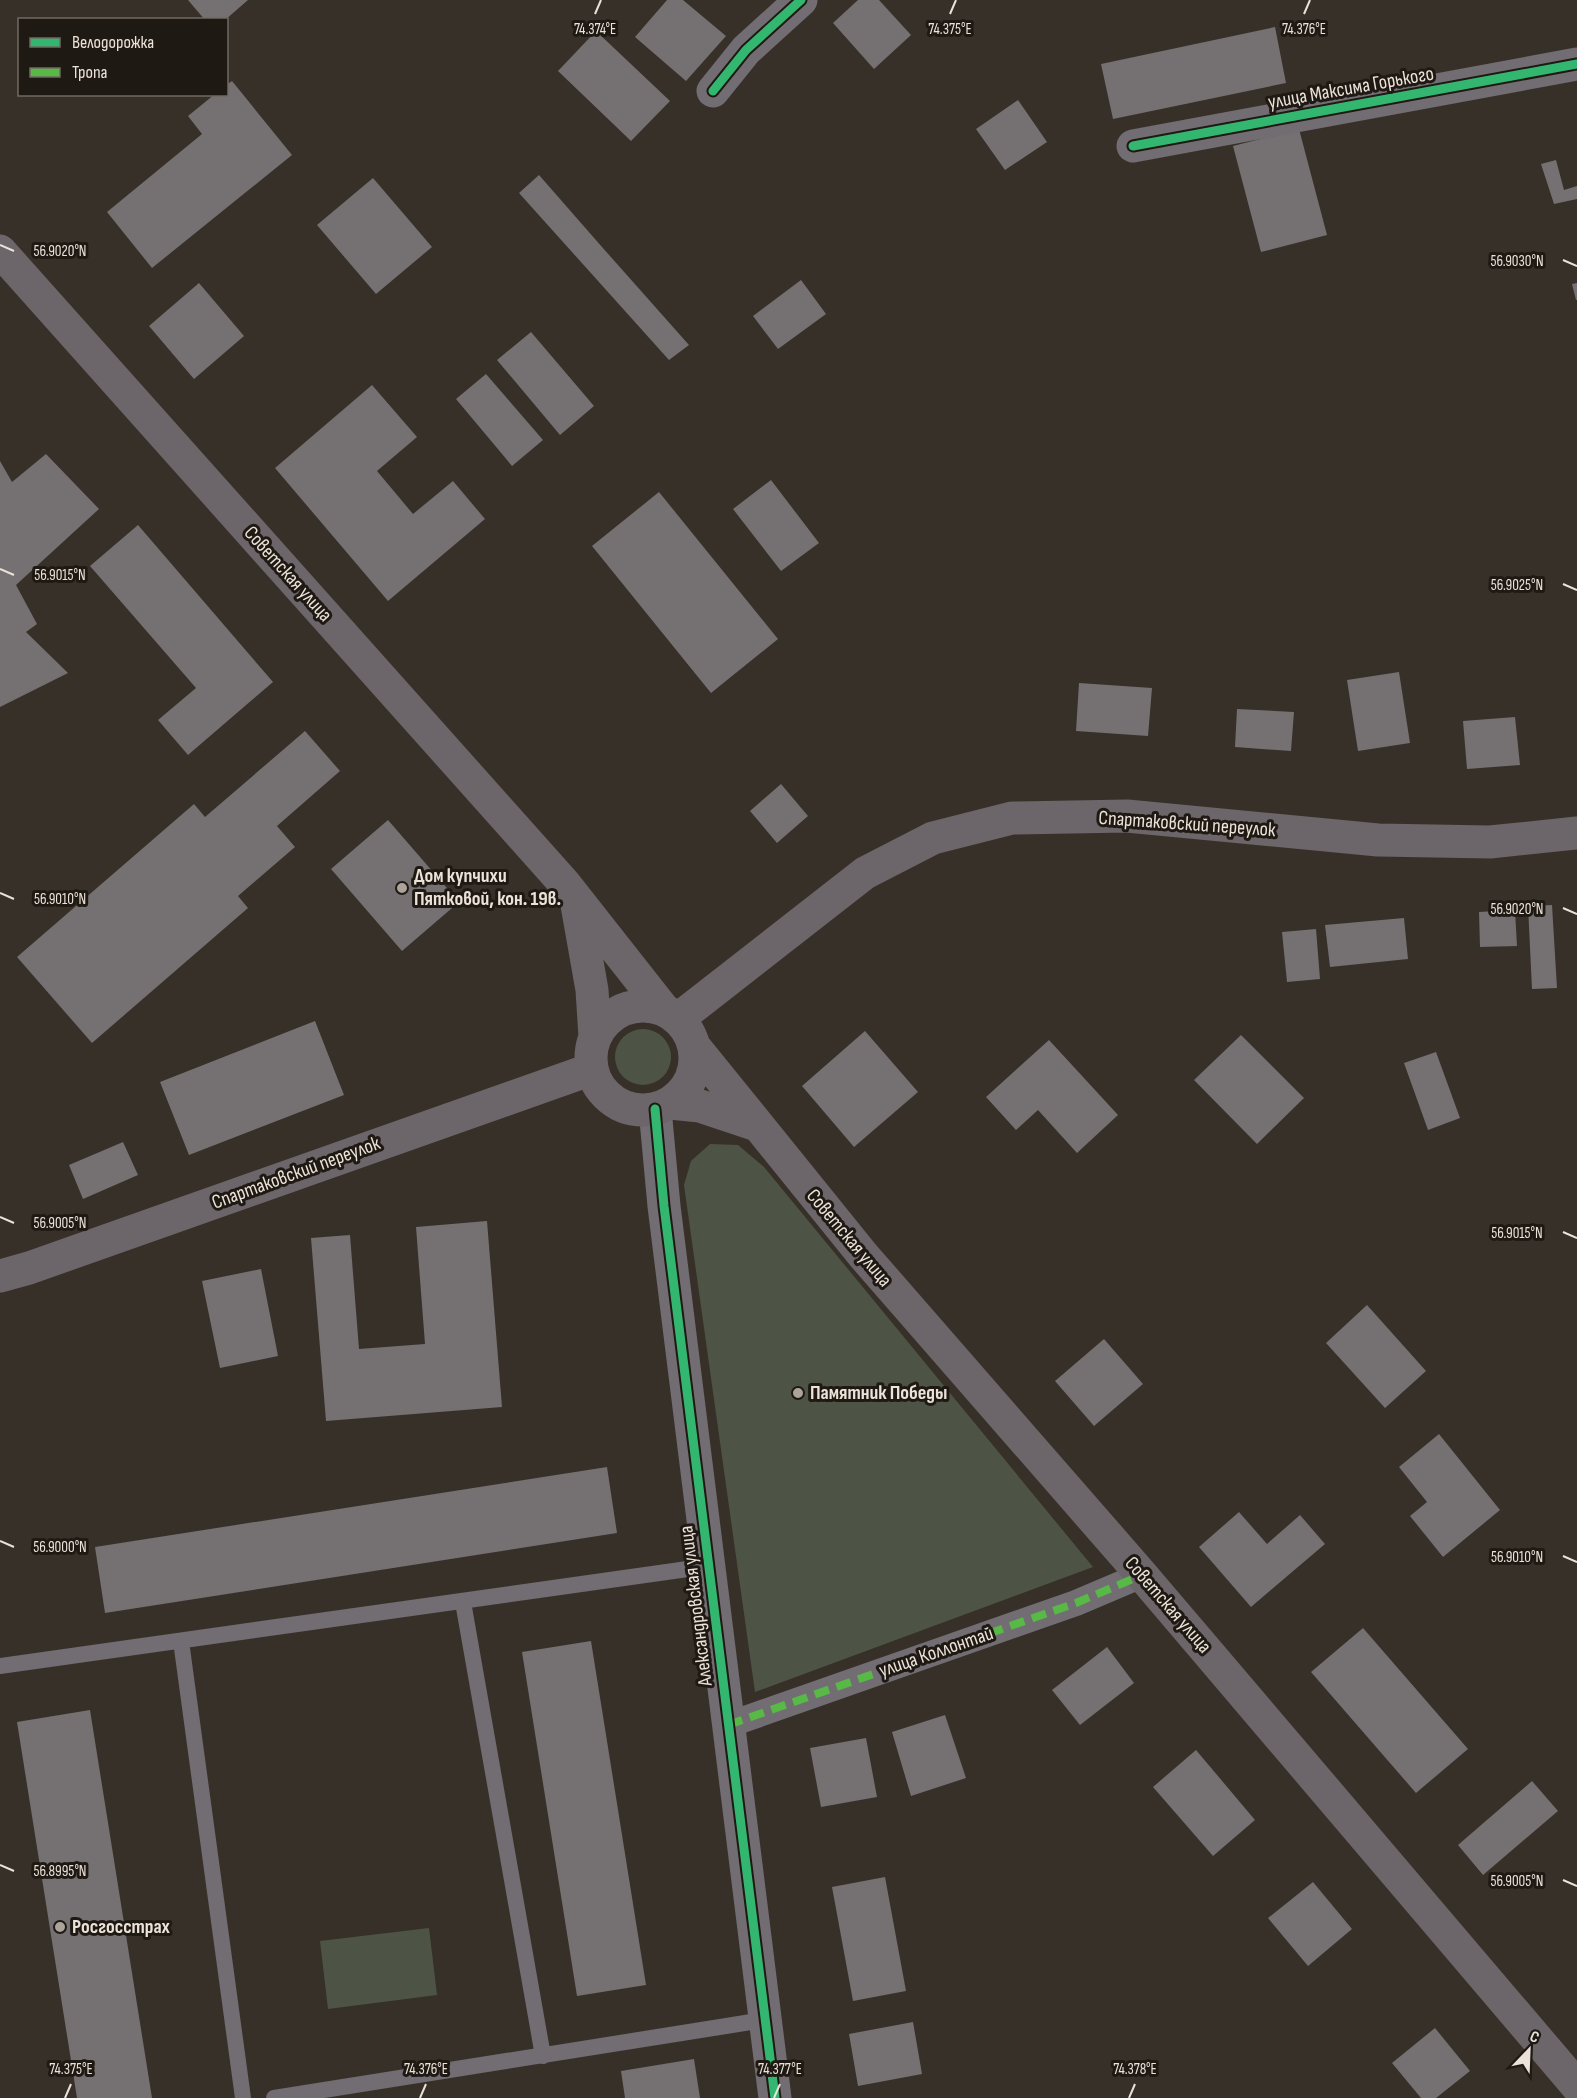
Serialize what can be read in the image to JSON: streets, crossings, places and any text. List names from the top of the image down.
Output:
{
  "streets": {
    "main road": ["Советская улица", "Спартаковский переулок"],
    "street": ["улица Максима Горького", "Александровская улица", "улица Коллонтай"]
  },
  "crossings": [
    ["Советская улица", "Спартаковский переулок"],
    ["Советская улица", "Александровская улица"],
    ["Советская улица", "улица Коллонтай"],
    ["Спартаковский переулок", "Александровская улица"],
    ["Александровская улица", "улица Коллонтай"]
  ],
  "places": ["Дом купчихи Пятковой, кон. 19в.", "Памятник Победы", "Росгосстрах"],
  "legend": ["Велодорожка", "Тропа"],
  "north": "top right",
  "coordinates": [
    "74.374°E",
    "74.375°E",
    "74.376°E",
    "56.9020°N",
    "56.9030°N",
    "56.9015°N",
    "56.9025°N",
    "56.9010°N",
    "56.9005°N",
    "56.9000°N",
    "56.8995°N",
    "74.377°E",
    "74.378°E"
  ]
}
